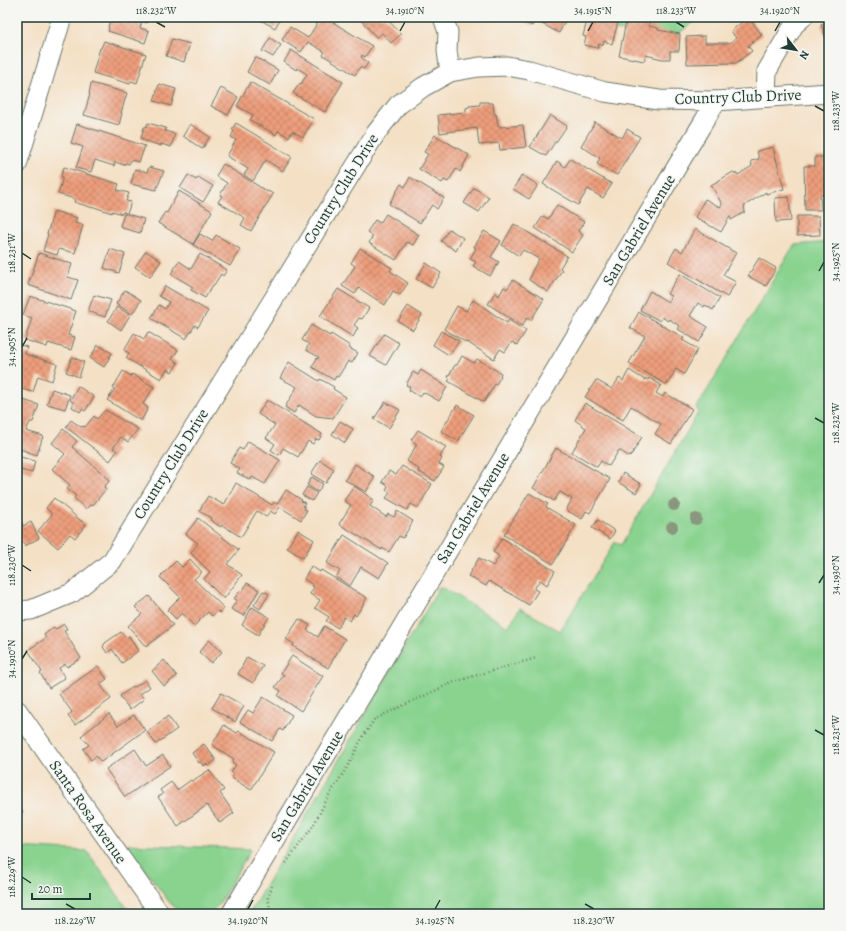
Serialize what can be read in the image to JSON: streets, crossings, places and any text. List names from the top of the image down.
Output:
{
  "streets": {
    "street": ["Country Club Drive", "San Gabriel Avenue", "Santa Rosa Avenue"]
  },
  "crossings": [
    ["Country Club Drive", "San Gabriel Avenue"]
  ],
  "scale_bar": "20 m",
  "north": "bottom right",
  "coordinates": [
    "118.232°W",
    "34.1910°N",
    "34.1915°N",
    "118.233°W",
    "34.1920°N",
    "118.231°W",
    "34.1925°N",
    "34.1905°N",
    "118.230°W",
    "34.1930°N",
    "118.229°W"
  ]
}
